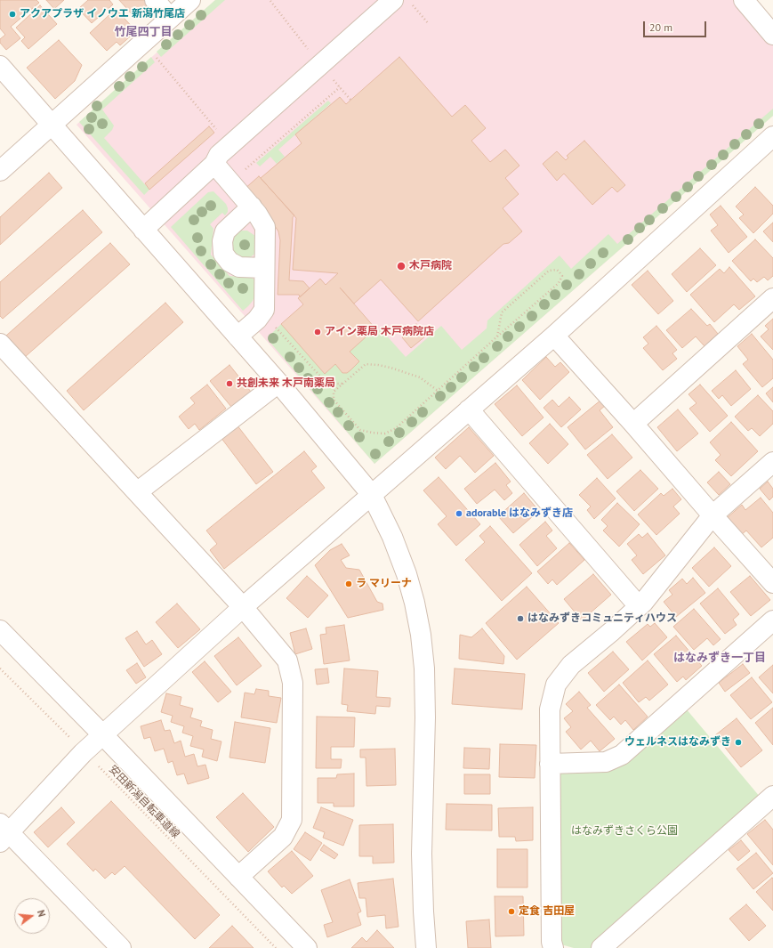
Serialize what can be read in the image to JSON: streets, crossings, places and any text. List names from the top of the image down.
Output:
{
  "streets": {
    "path": ["安田新潟自転車道線"]
  },
  "districts": ["竹尾四丁目", "はなみずき一丁目"],
  "parks": ["はなみずきさくら公園"],
  "places": [
    "アクアプラザ イノウエ 新潟竹尾店",
    "木戸病院",
    "アイン薬局 木戸病院店",
    "共創未来 木戸南薬局",
    "adorable はなみずき店",
    "ラ マリーナ",
    "はなみずきコミュニティハウス",
    "ウェルネスはなみずき",
    "定食 吉田屋"
  ],
  "scale_bar": "20 m",
  "north": "right"
}
